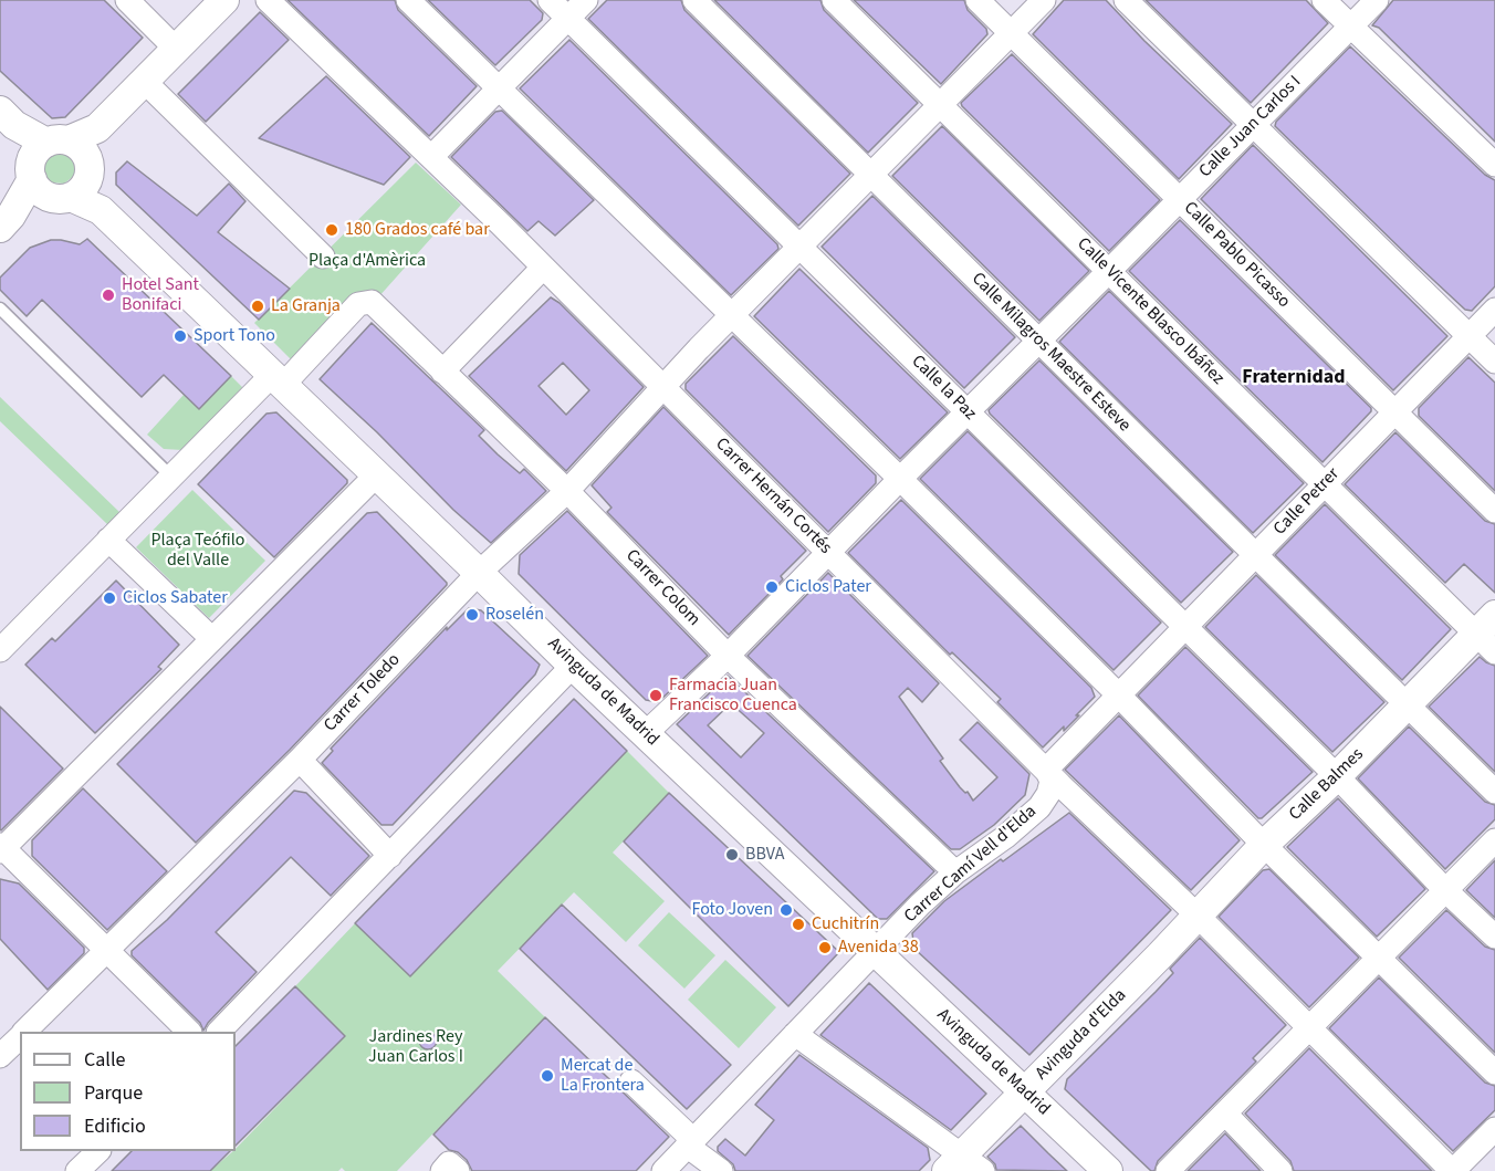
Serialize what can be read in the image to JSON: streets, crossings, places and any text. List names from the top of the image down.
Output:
{
  "streets": {
    "street": [
      "Calle Juan Carlos I",
      "Calle Pablo Picasso",
      "Calle Vicente Blasco Ibáñez",
      "Calle Milagros Maestre Esteve",
      "Calle la Paz",
      "Carrer Hernán Cortés",
      "Calle Petrer",
      "Carrer Colom",
      "Avinguda de Madrid",
      "Carrer Toledo",
      "Calle Balmes",
      "Carrer Camí Vell d'Elda",
      "Avinguda d'Elda"
    ]
  },
  "crossings": [
    ["Calle Juan Carlos I", "Calle Pablo Picasso"],
    ["Calle Juan Carlos I", "Calle Vicente Blasco Ibáñez"],
    ["Calle Juan Carlos I", "Calle Milagros Maestre Esteve"],
    ["Calle Juan Carlos I", "Calle la Paz"],
    ["Calle Juan Carlos I", "Carrer Hernán Cortés"],
    ["Calle Juan Carlos I", "Carrer Colom"],
    ["Calle Juan Carlos I", "Avinguda de Madrid"],
    ["Calle Pablo Picasso", "Calle Petrer"],
    ["Calle Pablo Picasso", "Carrer Toledo"],
    ["Calle Vicente Blasco Ibáñez", "Calle Petrer"],
    ["Calle Vicente Blasco Ibáñez", "Carrer Toledo"],
    ["Calle Vicente Blasco Ibáñez", "Calle Balmes"],
    ["Calle Milagros Maestre Esteve", "Calle Petrer"],
    ["Calle Milagros Maestre Esteve", "Carrer Toledo"],
    ["Calle Milagros Maestre Esteve", "Calle Balmes"],
    ["Calle la Paz", "Calle Petrer"],
    ["Calle la Paz", "Carrer Toledo"],
    ["Calle la Paz", "Calle Balmes"],
    ["Carrer Hernán Cortés", "Carrer Toledo"],
    ["Carrer Hernán Cortés", "Calle Balmes"],
    ["Carrer Hernán Cortés", "Carrer Camí Vell d'Elda"],
    ["Carrer Colom", "Avinguda de Madrid"],
    ["Carrer Colom", "Carrer Toledo"],
    ["Carrer Colom", "Carrer Camí Vell d'Elda"],
    ["Avinguda de Madrid", "Carrer Toledo"],
    ["Avinguda de Madrid", "Carrer Camí Vell d'Elda"],
    ["Avinguda de Madrid", "Avinguda d'Elda"],
    ["Calle Balmes", "Avinguda d'Elda"]
  ],
  "districts": ["Fraternidad"],
  "parks": ["Plaça d'Amèrica", "Plaça Teófilo del Valle", "Jardines Rey Juan Carlos I"],
  "places": [
    "180 Grados café bar",
    "Hotel Sant Bonifaci",
    "La Granja",
    "Sport Tono",
    "Ciclos Pater",
    "Ciclos Sabater",
    "Roselén",
    "Farmacia Juan Francisco Cuenca",
    "BBVA",
    "Foto Joven",
    "Cuchitrín",
    "Avenida 38",
    "Mercat de La Frontera"
  ],
  "legend": ["Calle", "Parque", "Edificio"]
}
